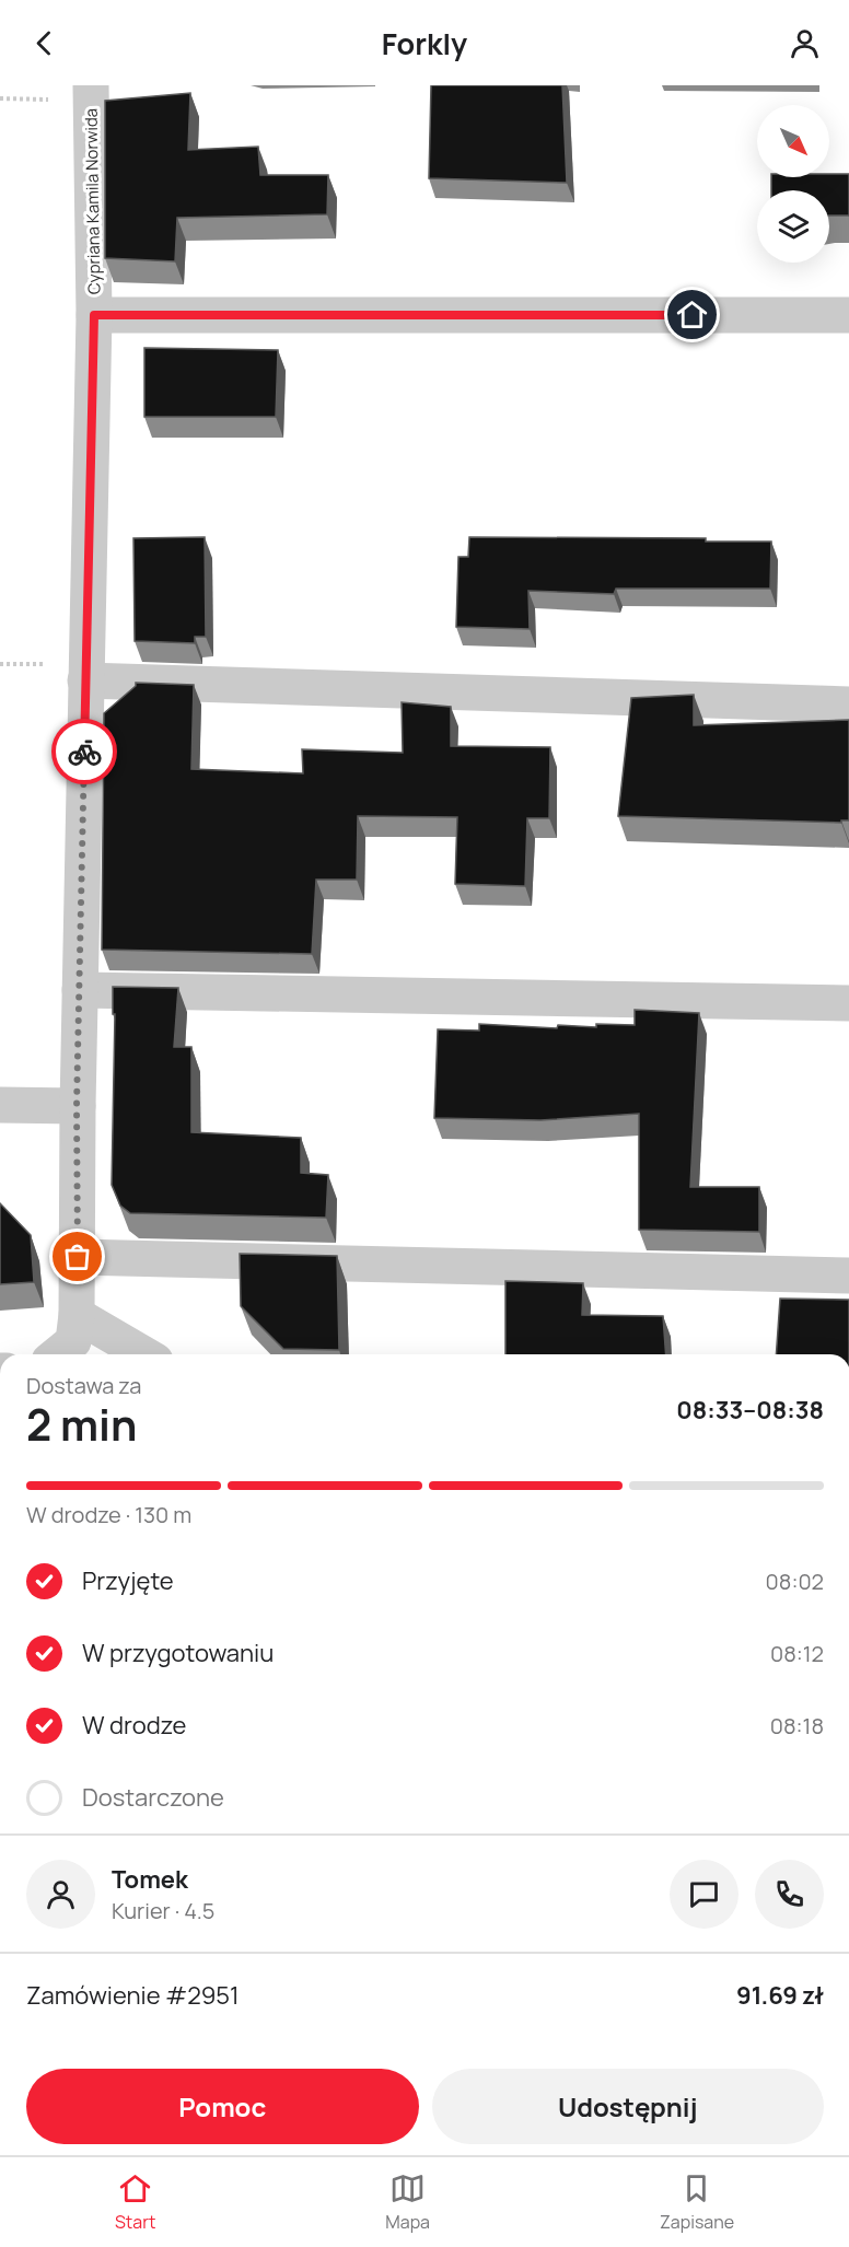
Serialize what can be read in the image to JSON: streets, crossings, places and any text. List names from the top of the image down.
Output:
{
  "streets": {
    "street": ["Cypriana Kamila Norwida"]
  },
  "north": "bottom right",
  "page": {
    "header": "Forkly",
    "heading": ["2 min", "Dostawa za", "08:33–08:38"],
    "panel": [
      "Tomek",
      "Kurier · 4.5",
      "Zamówienie #2951",
      "91.69 zł"
    ],
    "bar": "W drodze · 130 m",
    "list": [
      ["Przyjęte", "08:02"],
      ["W przygotowaniu", "08:12"],
      ["W drodze", "08:18"],
      "Dostarczone"
    ],
    "buttons": ["Pomoc", "Udostępnij"],
    "tabs": ["Start", "Mapa", "Zapisane"]
  }
}
